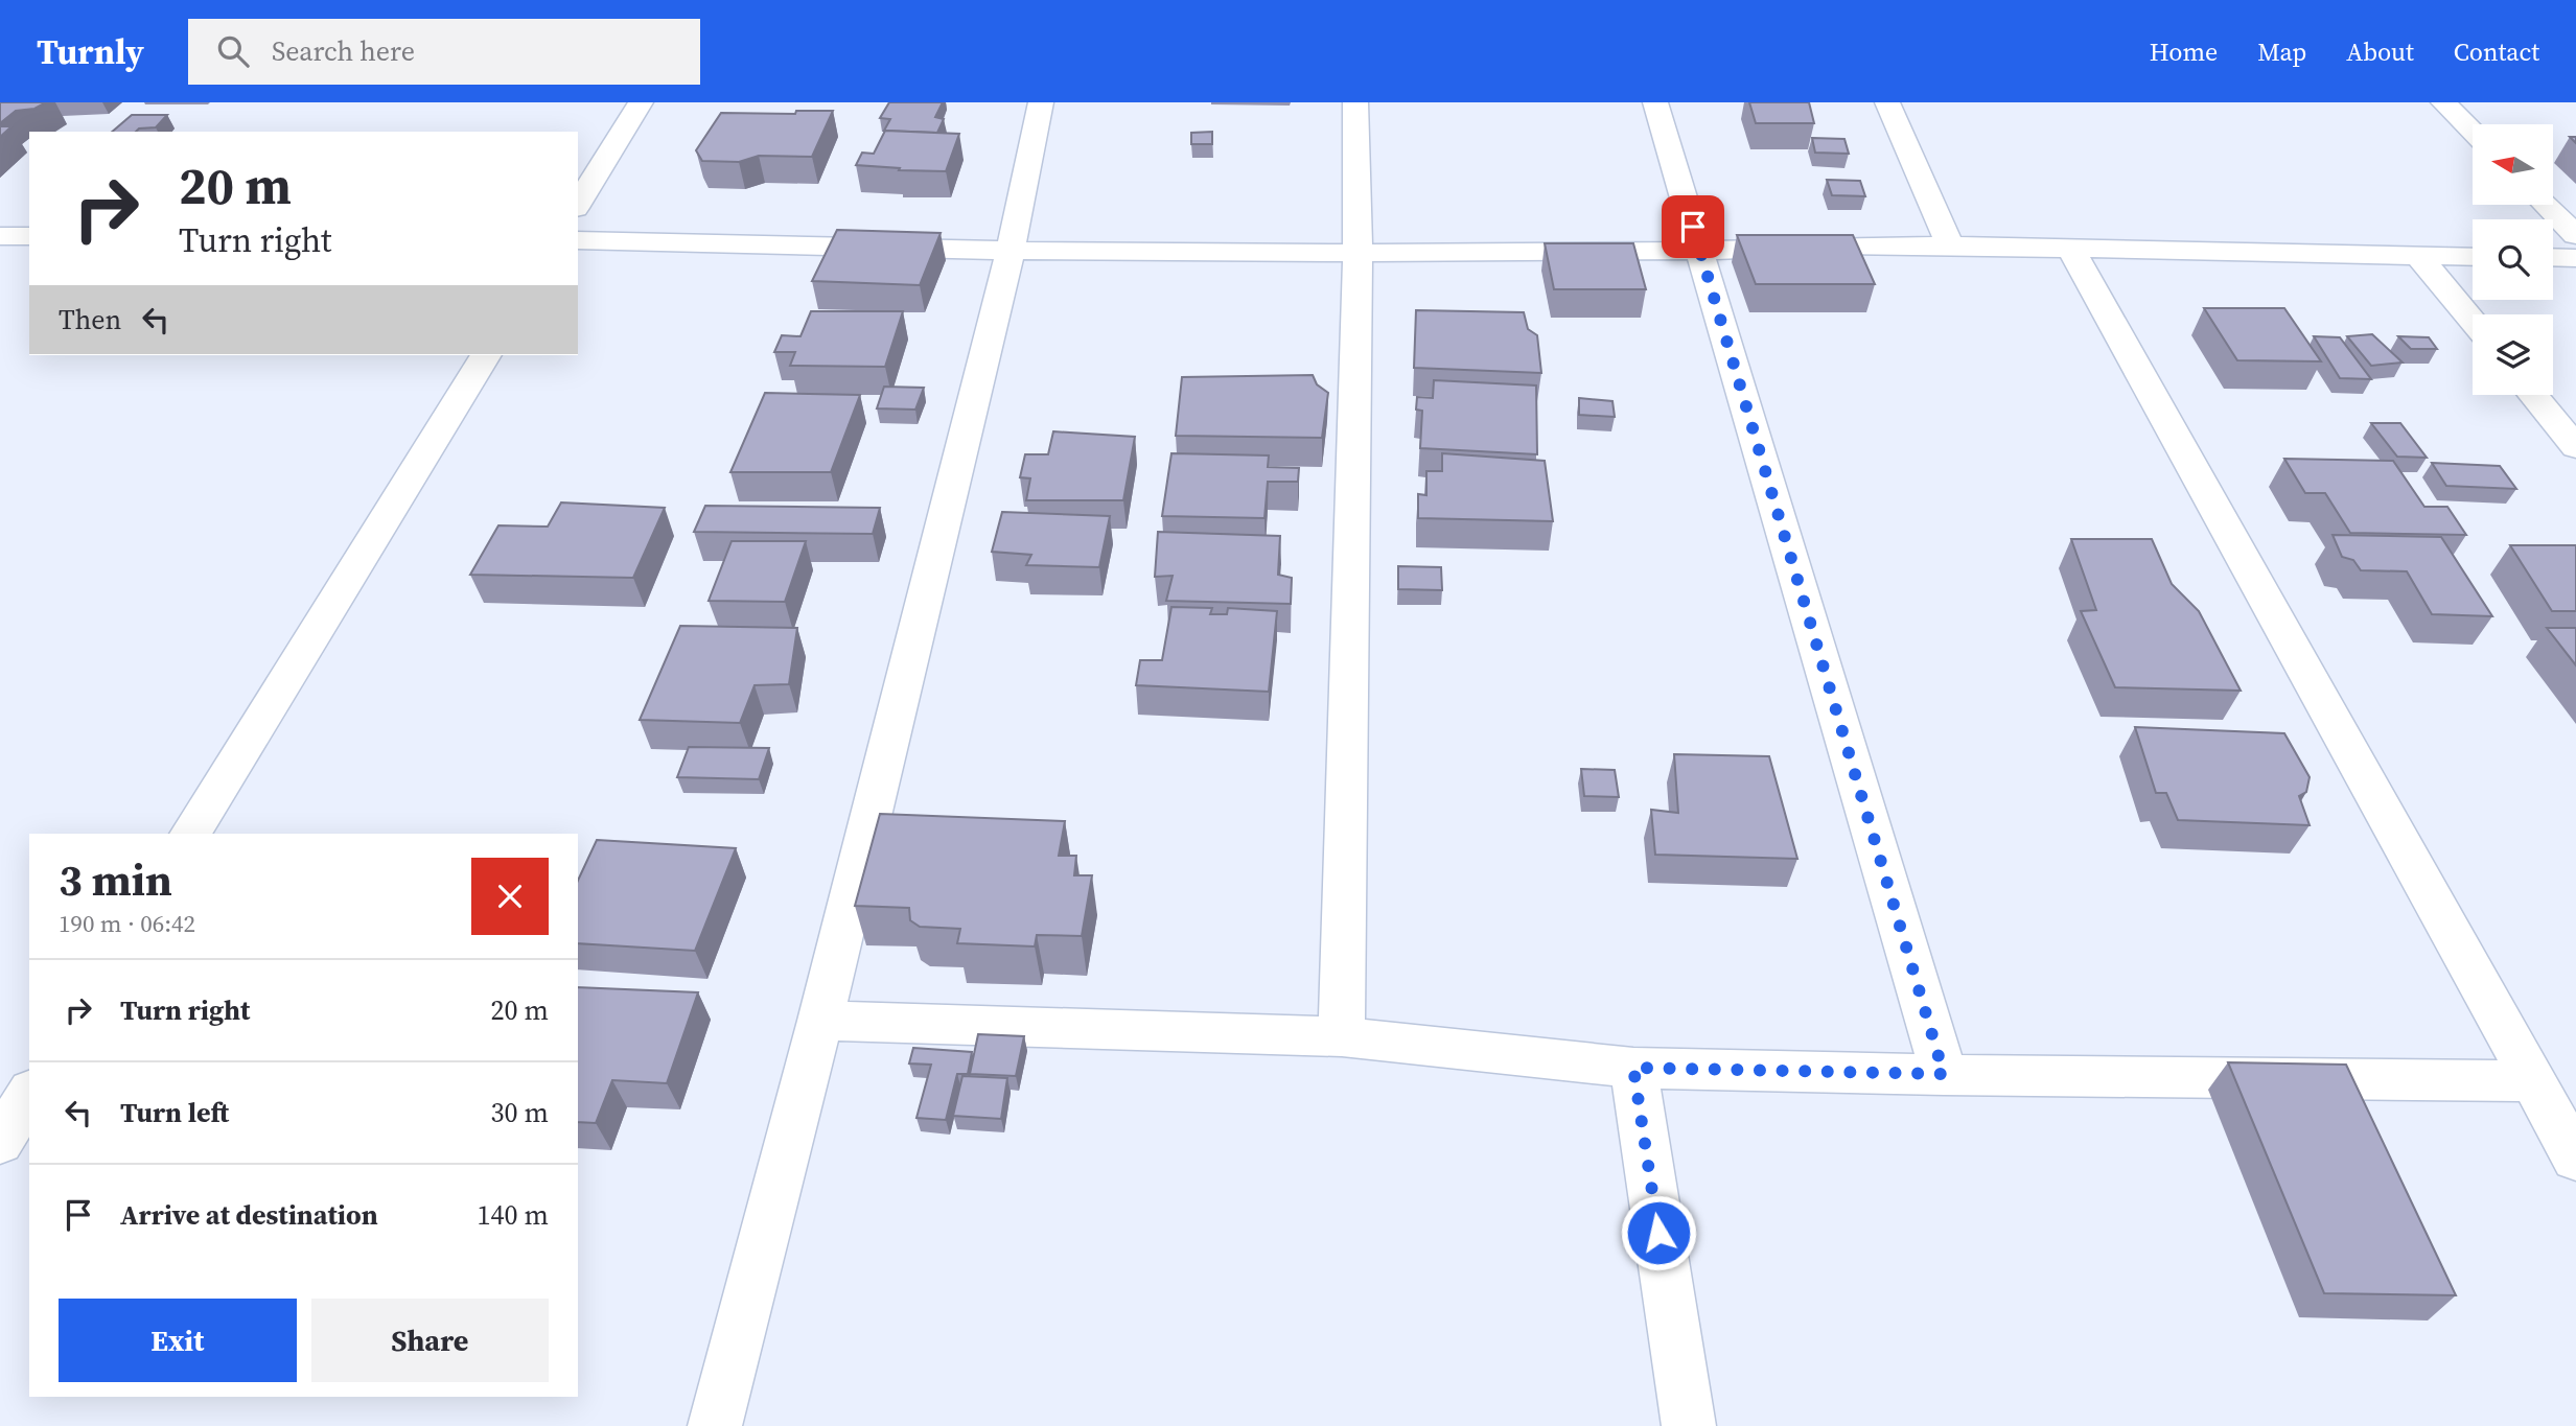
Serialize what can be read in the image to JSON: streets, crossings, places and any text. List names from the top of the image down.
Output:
{
  "north": "left",
  "page": {
    "header": "Turnly",
    "search": "Search here",
    "nav": [
      "Home",
      "Map",
      "About",
      "Contact"
    ],
    "turn": ["20 m", "Turn right"],
    "then": "Then",
    "heading": ["3 min", "190 m · 06:42"],
    "list": [
      {
        "name": "Turn right",
        "value": "20 m"
      },
      {
        "name": "Turn left",
        "value": "30 m"
      },
      {
        "name": "Arrive at destination",
        "value": "140 m"
      }
    ],
    "buttons": ["Exit", "Share"]
  }
}
